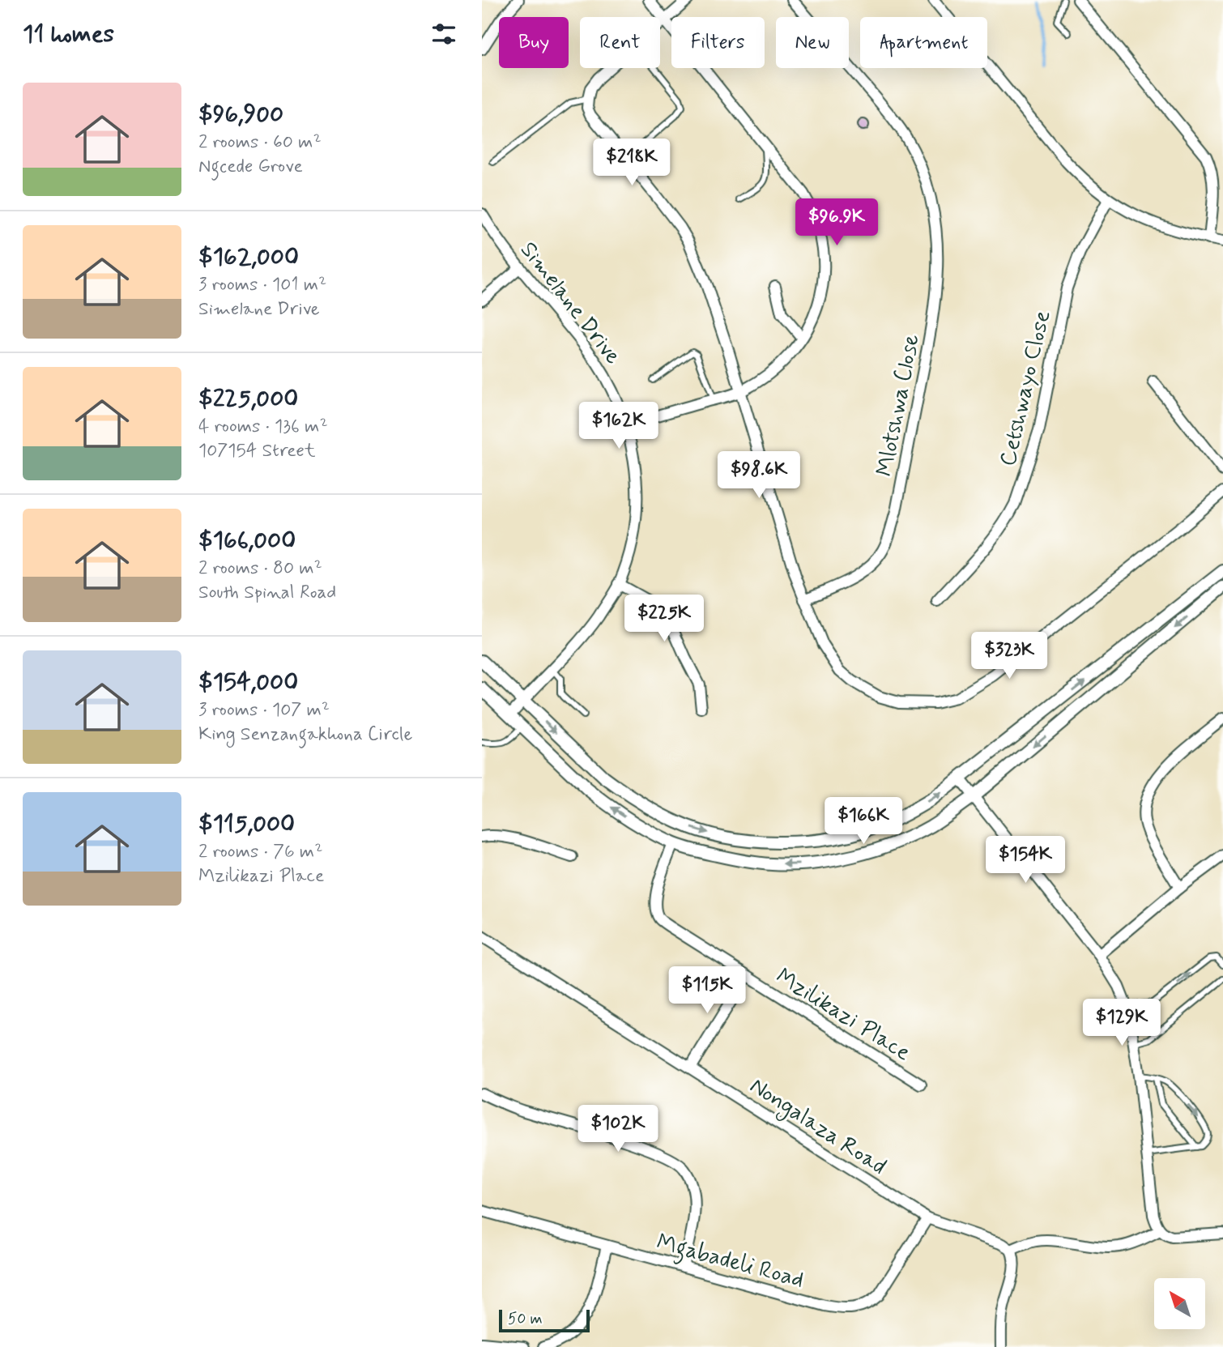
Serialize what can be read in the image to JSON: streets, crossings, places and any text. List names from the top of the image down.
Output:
{
  "streets": {
    "street": [
      "Simelane Drive",
      "Cetshwayo Close",
      "Mlotshwa Close",
      "Mzilikazi Place",
      "Nongalaza Road",
      "Mgabadeli Road"
    ]
  },
  "crossings": [
    ["Mzilikazi Place", "Nongalaza Road"],
    ["Nongalaza Road", "Mgabadeli Road"]
  ],
  "scale_bar": "50 m",
  "north": "top left",
  "page": {
    "heading": "11 homes",
    "chip": [
      "Buy",
      "Rent",
      "Filters",
      "New",
      "Apartment"
    ],
    "list": [
      {
        "name": "$96,900",
        "note": "2 rooms · 60 m² · Ngcede Grove"
      },
      {
        "name": "$162,000",
        "note": "3 rooms · 101 m² · Simelane Drive"
      },
      {
        "name": "$225,000",
        "note": "4 rooms · 136 m² · 107154 Street"
      },
      {
        "name": "$166,000",
        "note": "2 rooms · 80 m² · South Spinal Road"
      },
      {
        "name": "$154,000",
        "note": "3 rooms · 107 m² · King Senzangakhona Circle"
      },
      {
        "name": "$115,000",
        "note": "2 rooms · 76 m² · Mzilikazi Place"
      }
    ],
    "price": [
      "$218K",
      "$96.9K",
      "$162K",
      "$98.6K",
      "$225K",
      "$323K",
      "$166K",
      "$154K",
      "$115K",
      "$129K",
      "$102K"
    ],
    "scale": "50 m"
  }
}
